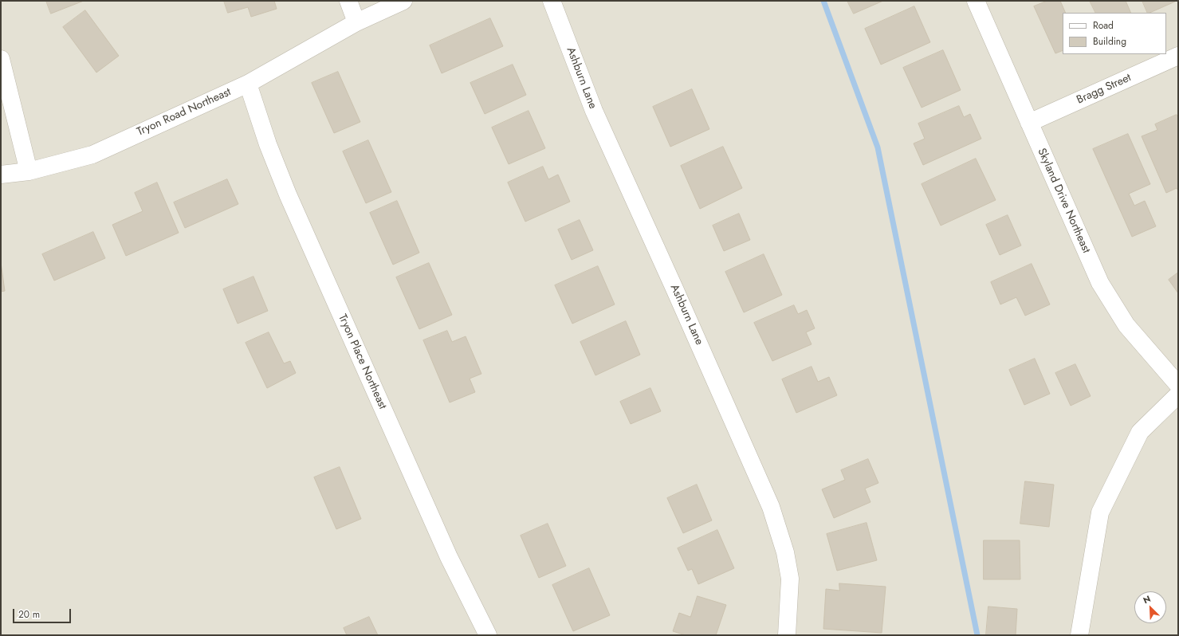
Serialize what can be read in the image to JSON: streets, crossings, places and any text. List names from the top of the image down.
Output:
{
  "streets": {
    "street": [
      "Ashburn Lane",
      "Bragg Street",
      "Tryon Road Northeast",
      "Skyland Drive Northeast",
      "Tryon Place Northeast"
    ]
  },
  "crossings": [
    ["Bragg Street", "Skyland Drive Northeast"],
    ["Tryon Road Northeast", "Tryon Place Northeast"]
  ],
  "legend": ["Road", "Building"],
  "scale_bar": "20 m",
  "north": "top left"
}
